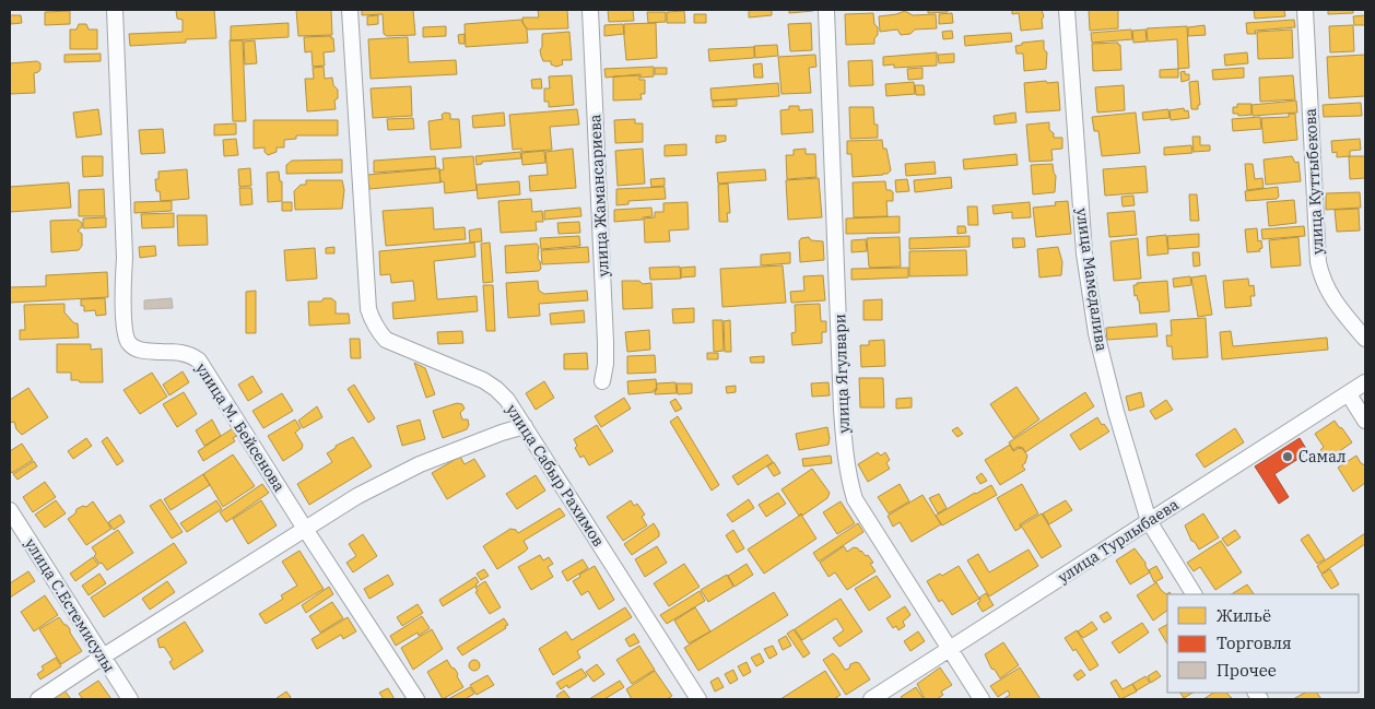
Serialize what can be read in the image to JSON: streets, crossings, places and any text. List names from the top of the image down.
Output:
{
  "streets": {
    "street": [
      "улица Куттыбекова",
      "улица Жамансариева",
      "улица Мамедалива",
      "улица Ягулвари",
      "улица М. Бейсенова",
      "улица Сабыр Рахимов",
      "улица Турлыбаева",
      "улица С.Естемисулы"
    ]
  },
  "crossings": [
    ["улица Мамедалива", "улица Турлыбаева"],
    ["улица Ягулвари", "улица Турлыбаева"]
  ],
  "places": ["Самал"],
  "legend": ["Жильё", "Торговля", "Прочее"]
}
